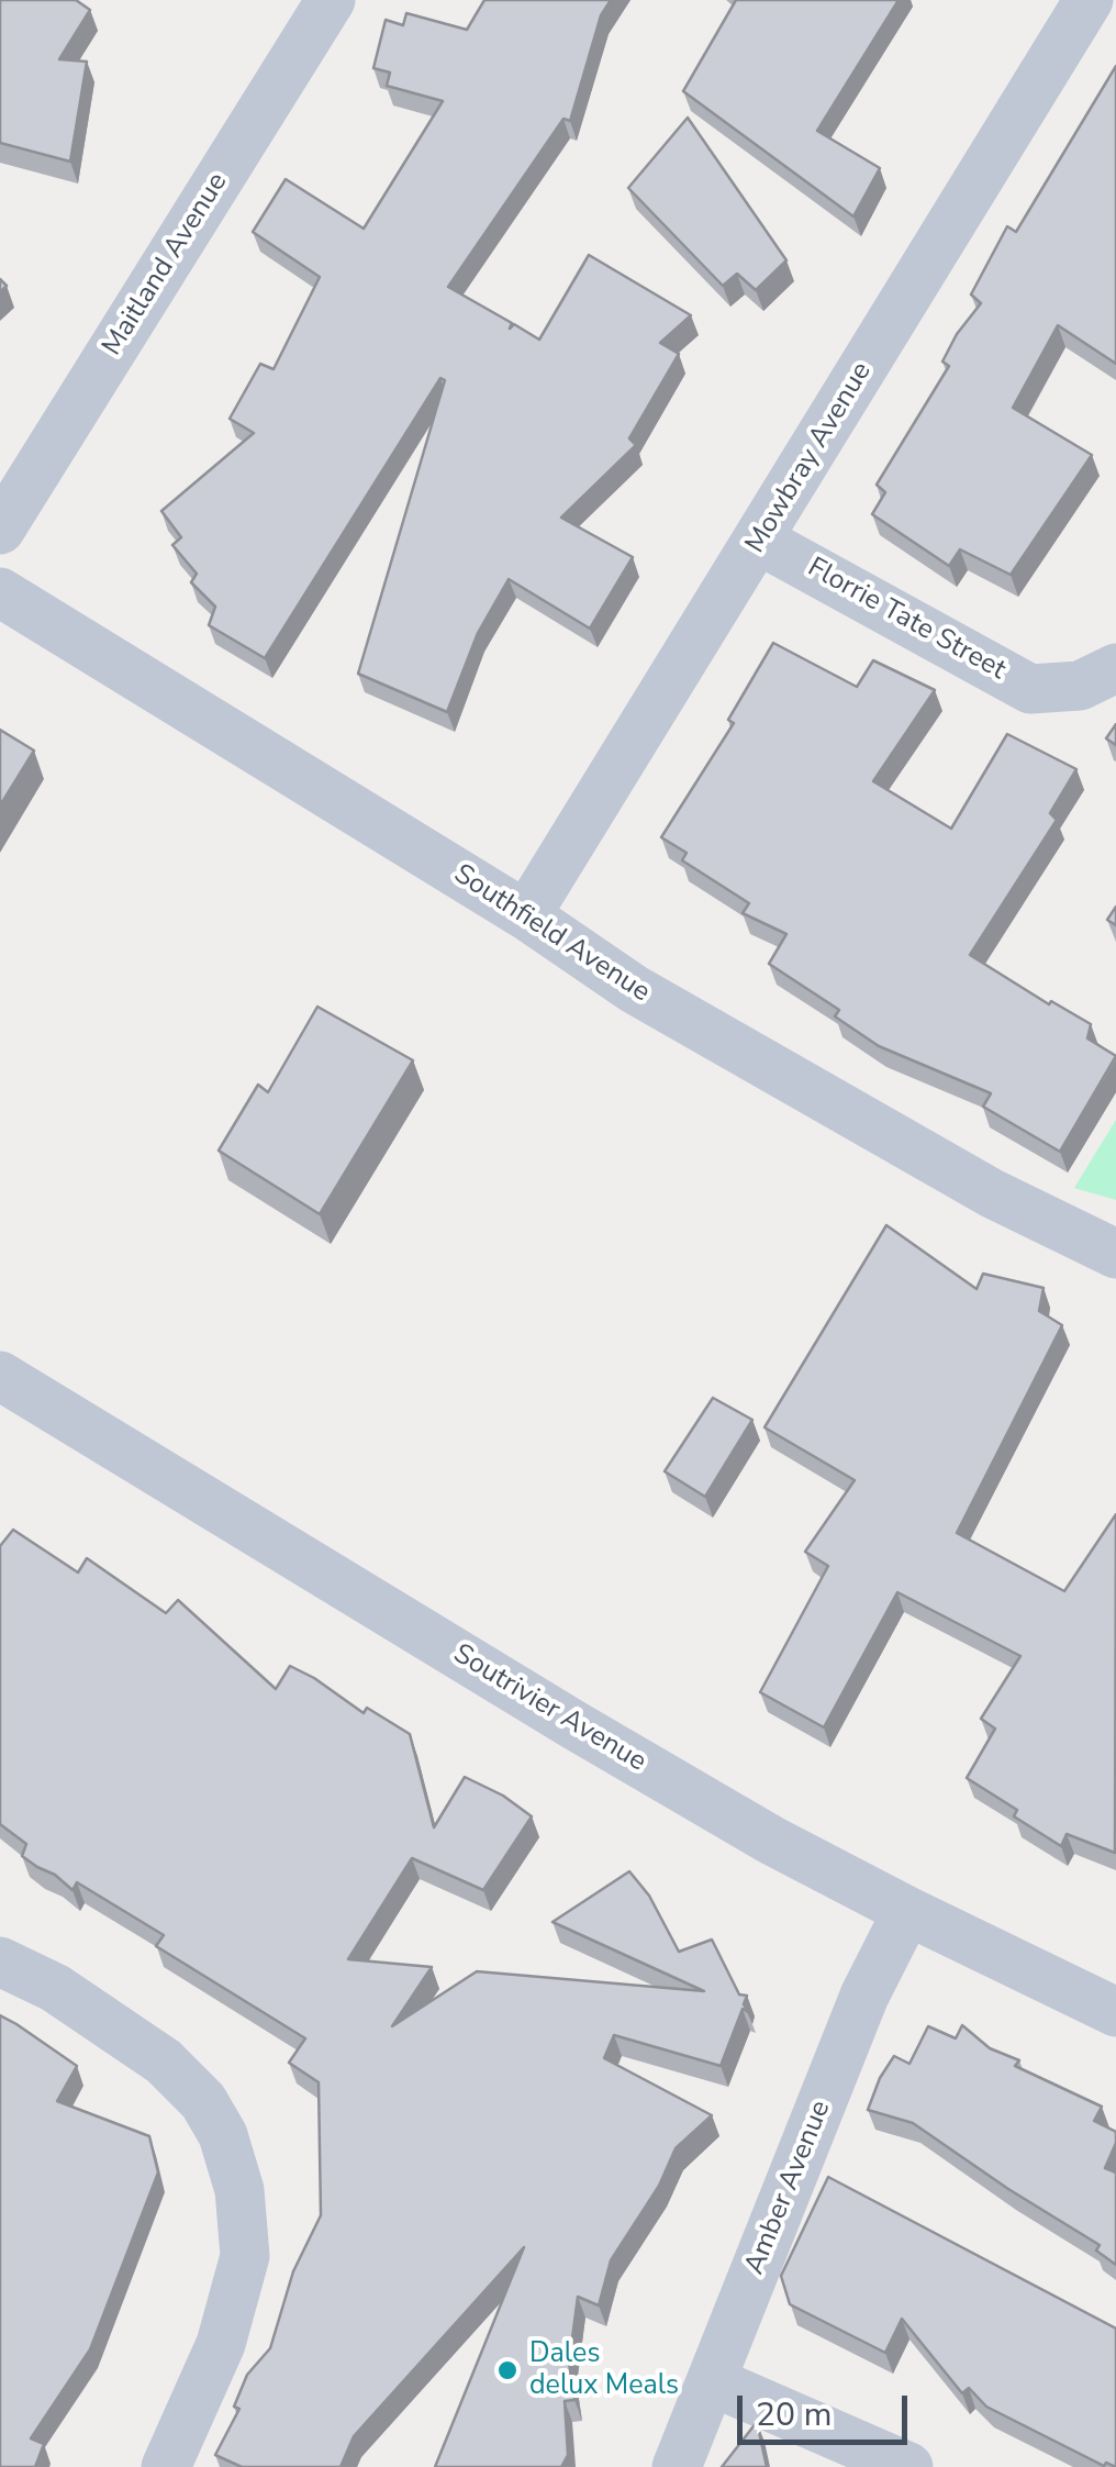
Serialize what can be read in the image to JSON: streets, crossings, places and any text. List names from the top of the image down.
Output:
{
  "streets": {
    "street": [
      "Maitland Avenue",
      "Mowbray Avenue",
      "Florrie Tate Street",
      "Southfield Avenue",
      "Soutrivier Avenue",
      "Amber Avenue"
    ]
  },
  "crossings": [
    ["Mowbray Avenue", "Florrie Tate Street"],
    ["Mowbray Avenue", "Southfield Avenue"],
    ["Soutrivier Avenue", "Amber Avenue"]
  ],
  "places": ["Dales delux Meals"],
  "scale_bar": "20 m"
}
